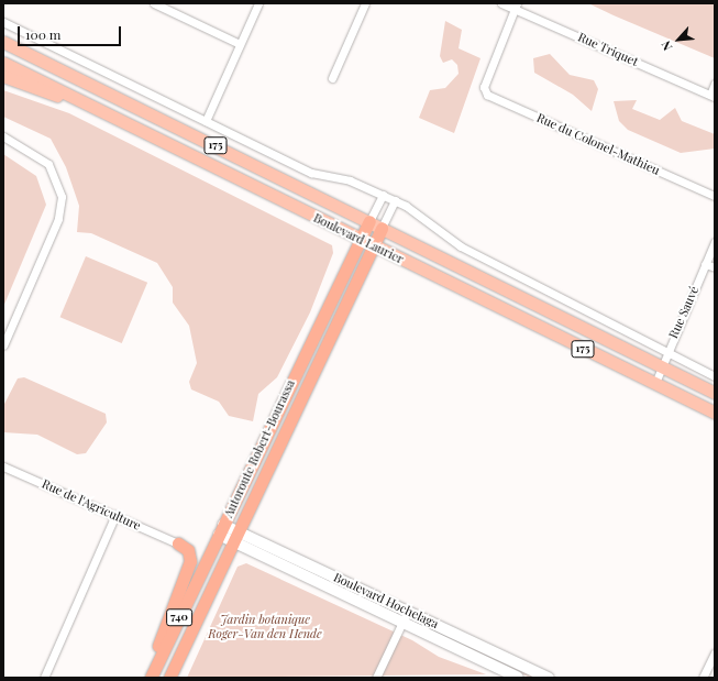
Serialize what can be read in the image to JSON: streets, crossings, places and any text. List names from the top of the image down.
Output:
{
  "streets": {
    "highway": ["Autoroute Robert-Bourassa", "740"],
    "main road": ["175", "Boulevard Laurier", "Boulevard Hochelaga"],
    "street": [
      "Rue Triquet",
      "Rue du Colonel-Mathieu",
      "Rue Sauvé",
      "Rue de l'Agriculture"
    ]
  },
  "crossings": [
    ["Rue Triquet", "Rue du Colonel-Mathieu"],
    ["Boulevard Laurier", "Rue Sauvé"],
    ["Boulevard Laurier", "Autoroute Robert-Bourassa"],
    ["Autoroute Robert-Bourassa", "Boulevard Hochelaga"]
  ],
  "parks": ["Jardin botanique Roger-Van den Hende"],
  "scale_bar": "100 m",
  "north": "bottom left"
}
